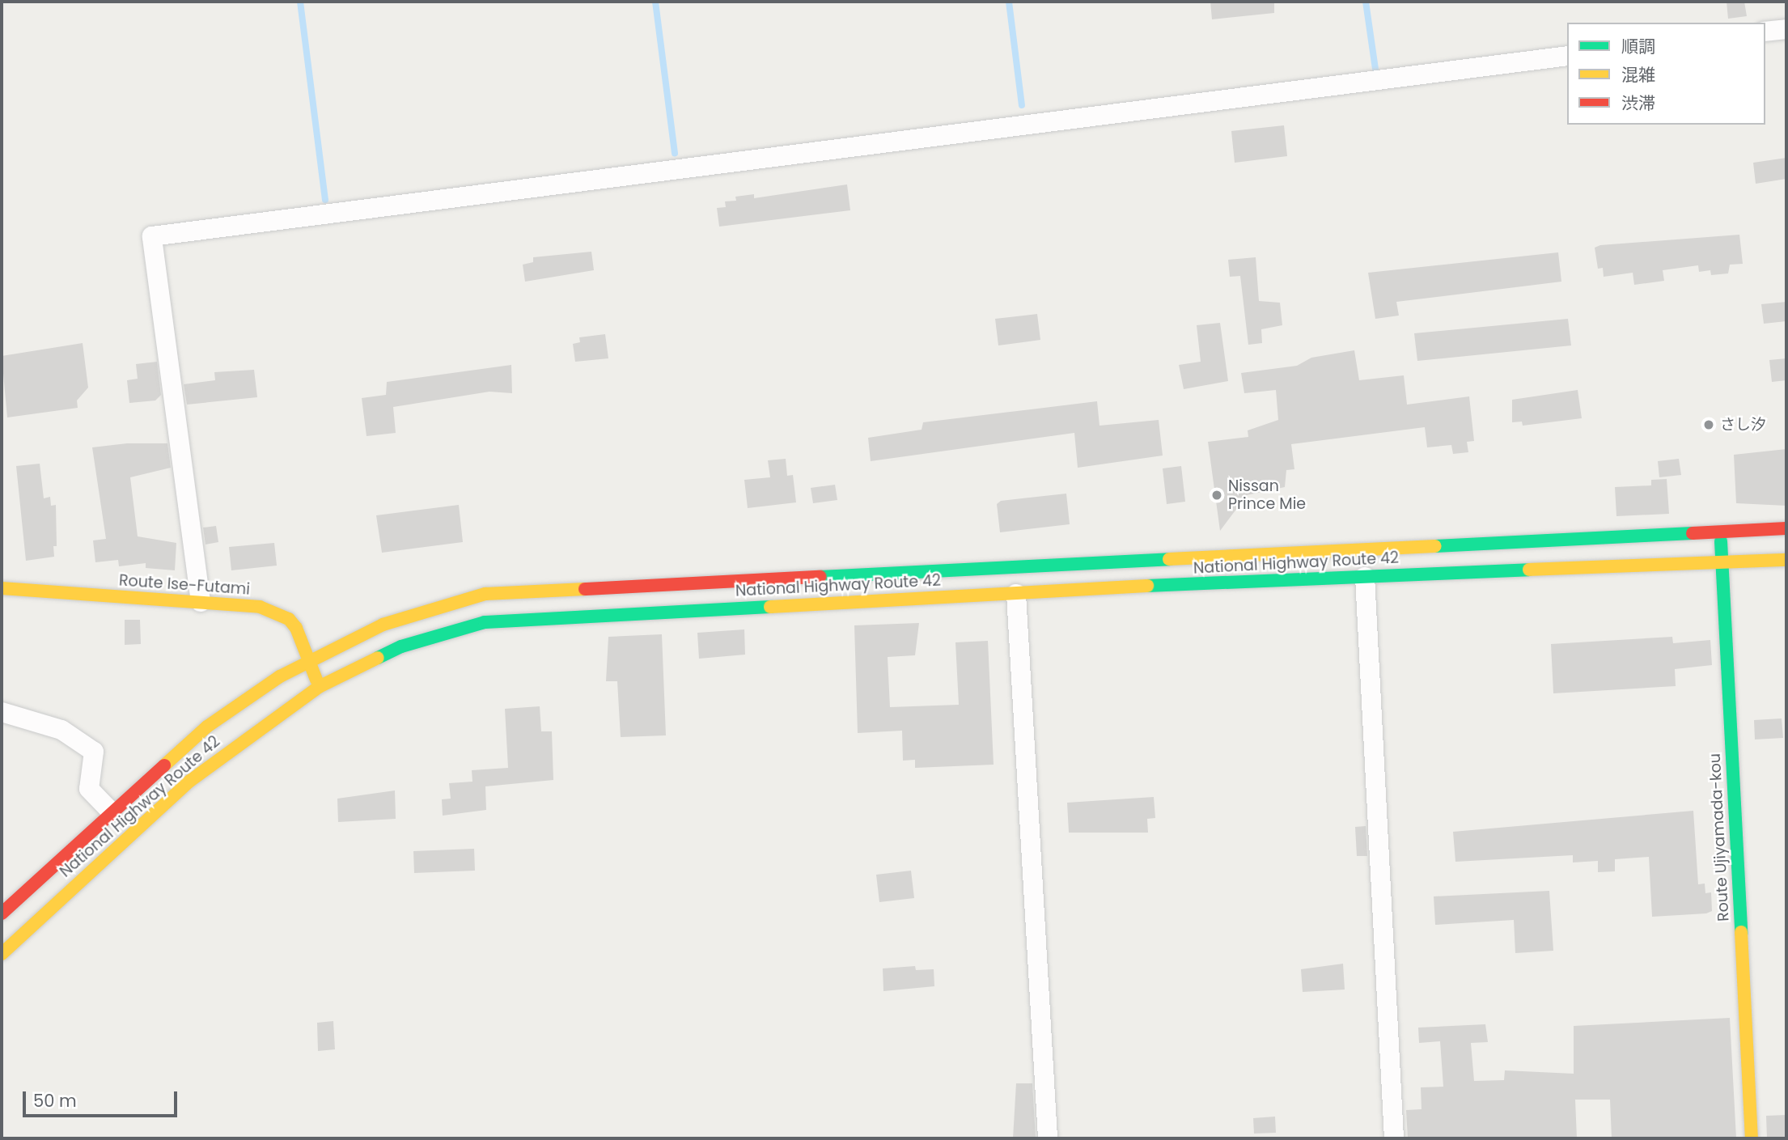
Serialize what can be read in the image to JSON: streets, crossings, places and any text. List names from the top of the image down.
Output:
{
  "streets": {
    "main road": ["National Highway Route 42", "Route Ise-Futami", "Route Ujiyamada-kou"]
  },
  "crossings": [
    ["National Highway Route 42", "Route Ise-Futami"],
    ["National Highway Route 42", "Route Ujiyamada-kou"]
  ],
  "places": ["さし汐", "Nissan Prince Mie"],
  "legend": ["順調", "混雑", "渋滞"],
  "scale_bar": "50 m"
}
